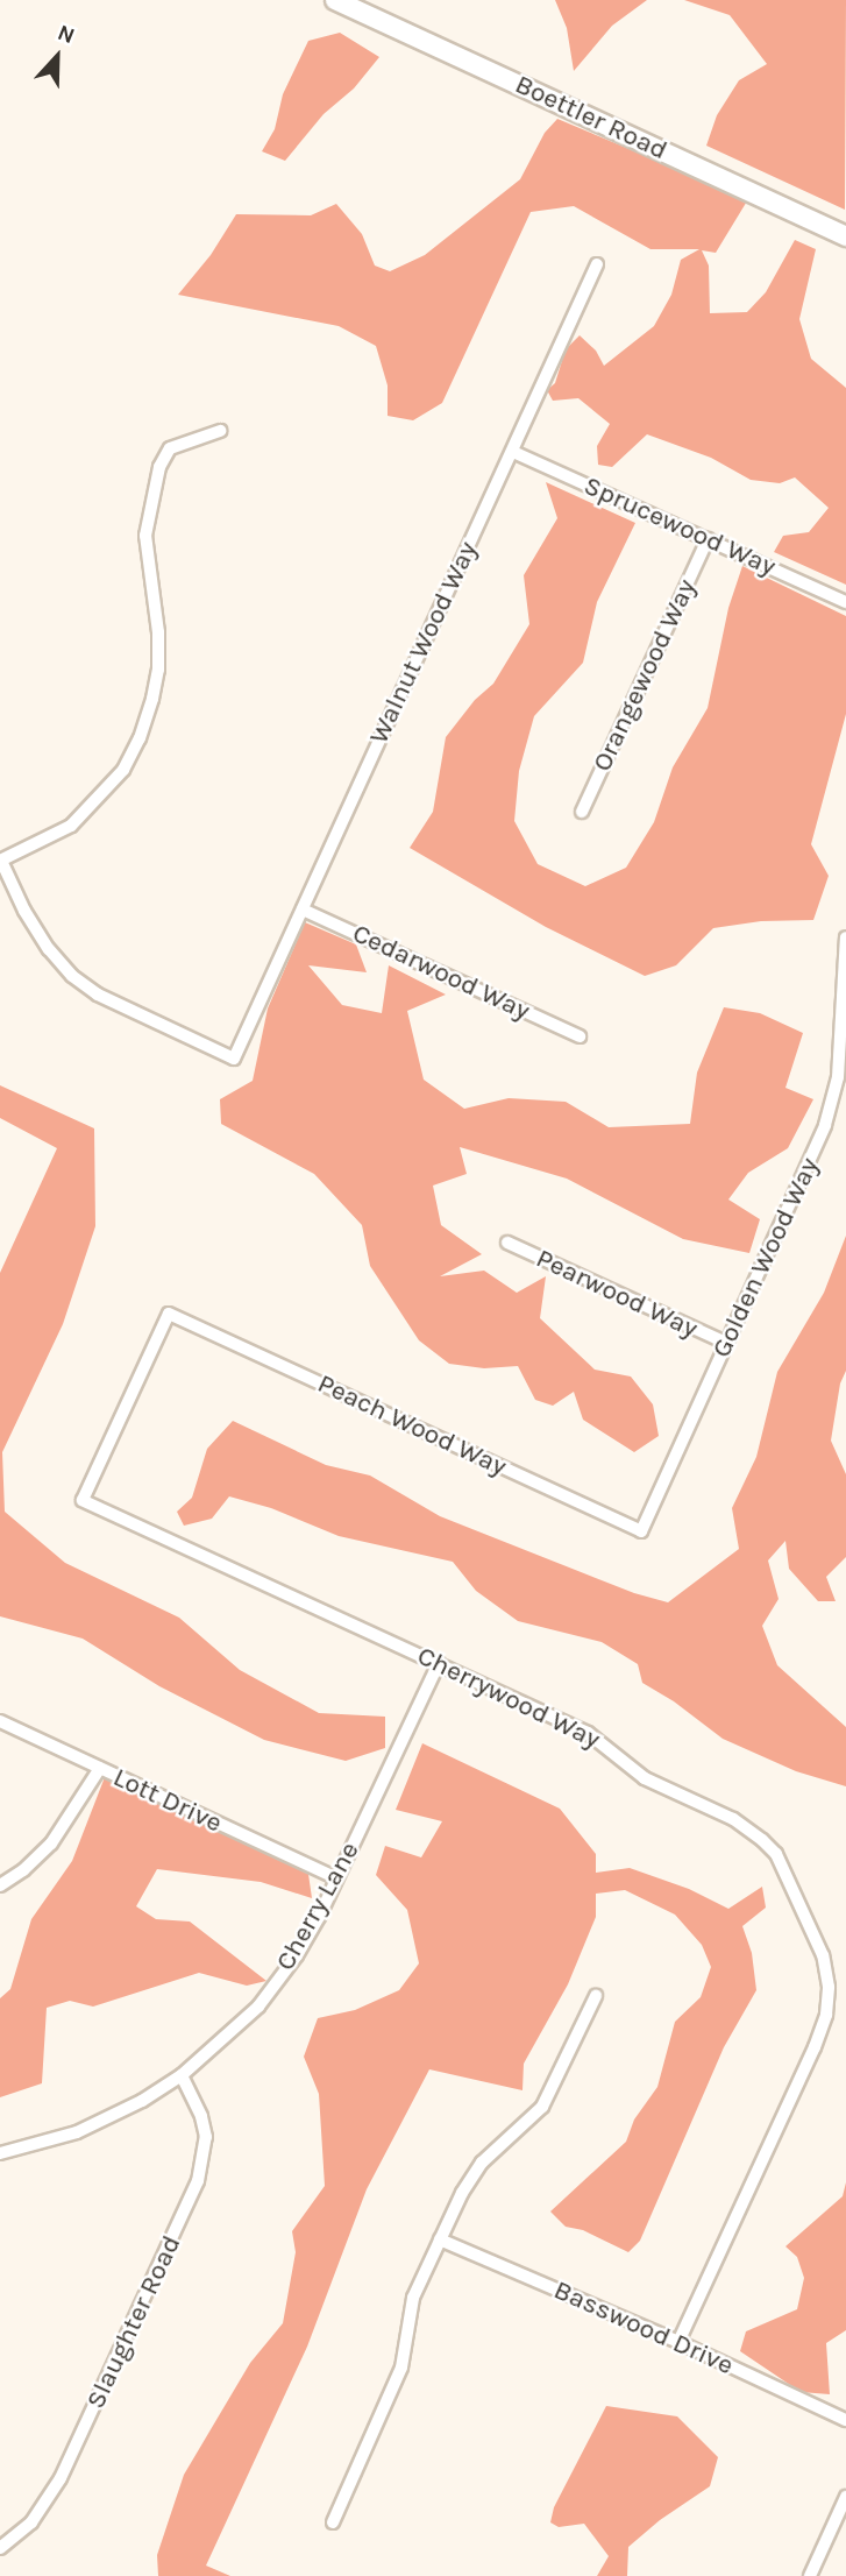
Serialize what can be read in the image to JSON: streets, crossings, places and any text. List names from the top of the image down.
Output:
{
  "streets": {
    "street": [
      "Boettler Road",
      "Sprucewood Way",
      "Walnut Wood Way",
      "Orangewood Way",
      "Cedarwood Way",
      "Golden Wood Way",
      "Pearwood Way",
      "Peach Wood Way",
      "Cherrywood Way",
      "Lott Drive",
      "Cherry Lane",
      "Slaughter Road",
      "Basswood Drive"
    ]
  },
  "crossings": [
    ["Sprucewood Way", "Walnut Wood Way"],
    ["Sprucewood Way", "Orangewood Way"],
    ["Walnut Wood Way", "Cedarwood Way"],
    ["Golden Wood Way", "Pearwood Way"],
    ["Golden Wood Way", "Peach Wood Way"],
    ["Peach Wood Way", "Cherrywood Way"],
    ["Cherrywood Way", "Cherry Lane"],
    ["Cherrywood Way", "Basswood Drive"],
    ["Lott Drive", "Cherry Lane"],
    ["Cherry Lane", "Slaughter Road"]
  ],
  "north": "top"
}
